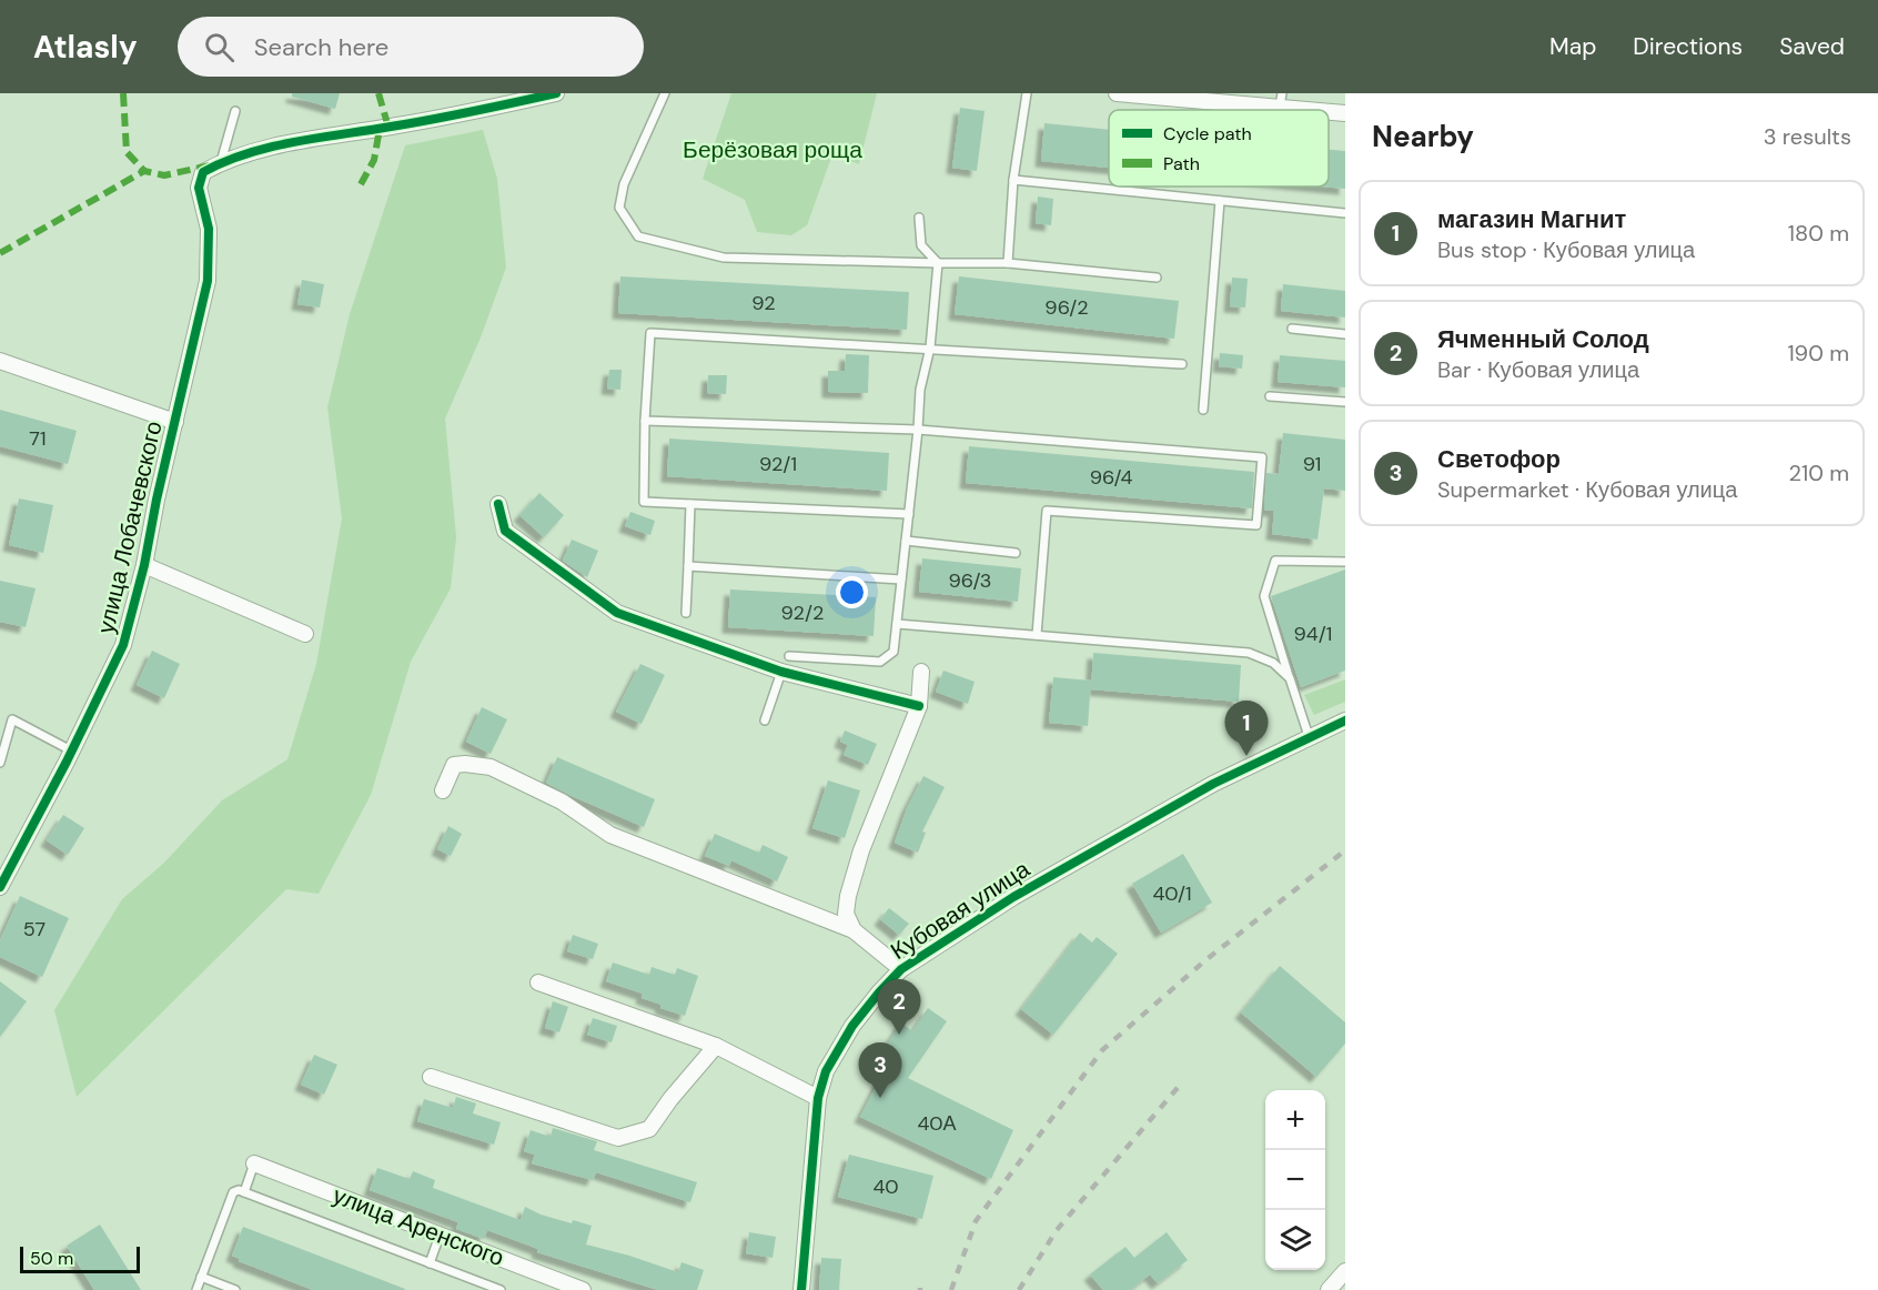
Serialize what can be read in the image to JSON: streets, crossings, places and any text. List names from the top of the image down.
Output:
{
  "streets": {
    "street": ["улица Лобачевского", "Кубовая улица", "улица Аренского"]
  },
  "parks": ["Берёзовая роща"],
  "house_numbers": [
    "92",
    "96/2",
    "71",
    "92/1",
    "91",
    "96/4",
    "96/3",
    "92/2",
    "94/1",
    "40/1",
    "57",
    "40А",
    "40"
  ],
  "legend": ["Cycle path", "Path"],
  "scale_bar": "50 m",
  "page": {
    "header": "Atlasly",
    "search": "Search here",
    "nav": ["Map", "Directions", "Saved"],
    "heading": ["Nearby", "3 results"],
    "list": [
      {
        "mark": "1",
        "name": "магазин Магнит",
        "note": "Bus stop · Кубовая улица",
        "value": "180 m"
      },
      {
        "mark": "2",
        "name": "Ячменный Солод",
        "note": "Bar · Кубовая улица",
        "value": "190 m"
      },
      {
        "mark": "3",
        "name": "Светофор",
        "note": "Supermarket · Кубовая улица",
        "value": "210 m"
      }
    ],
    "pins": ["1", "2", "3"],
    "map_buttons": ["+", "−"],
    "scale": "50 m"
  }
}
